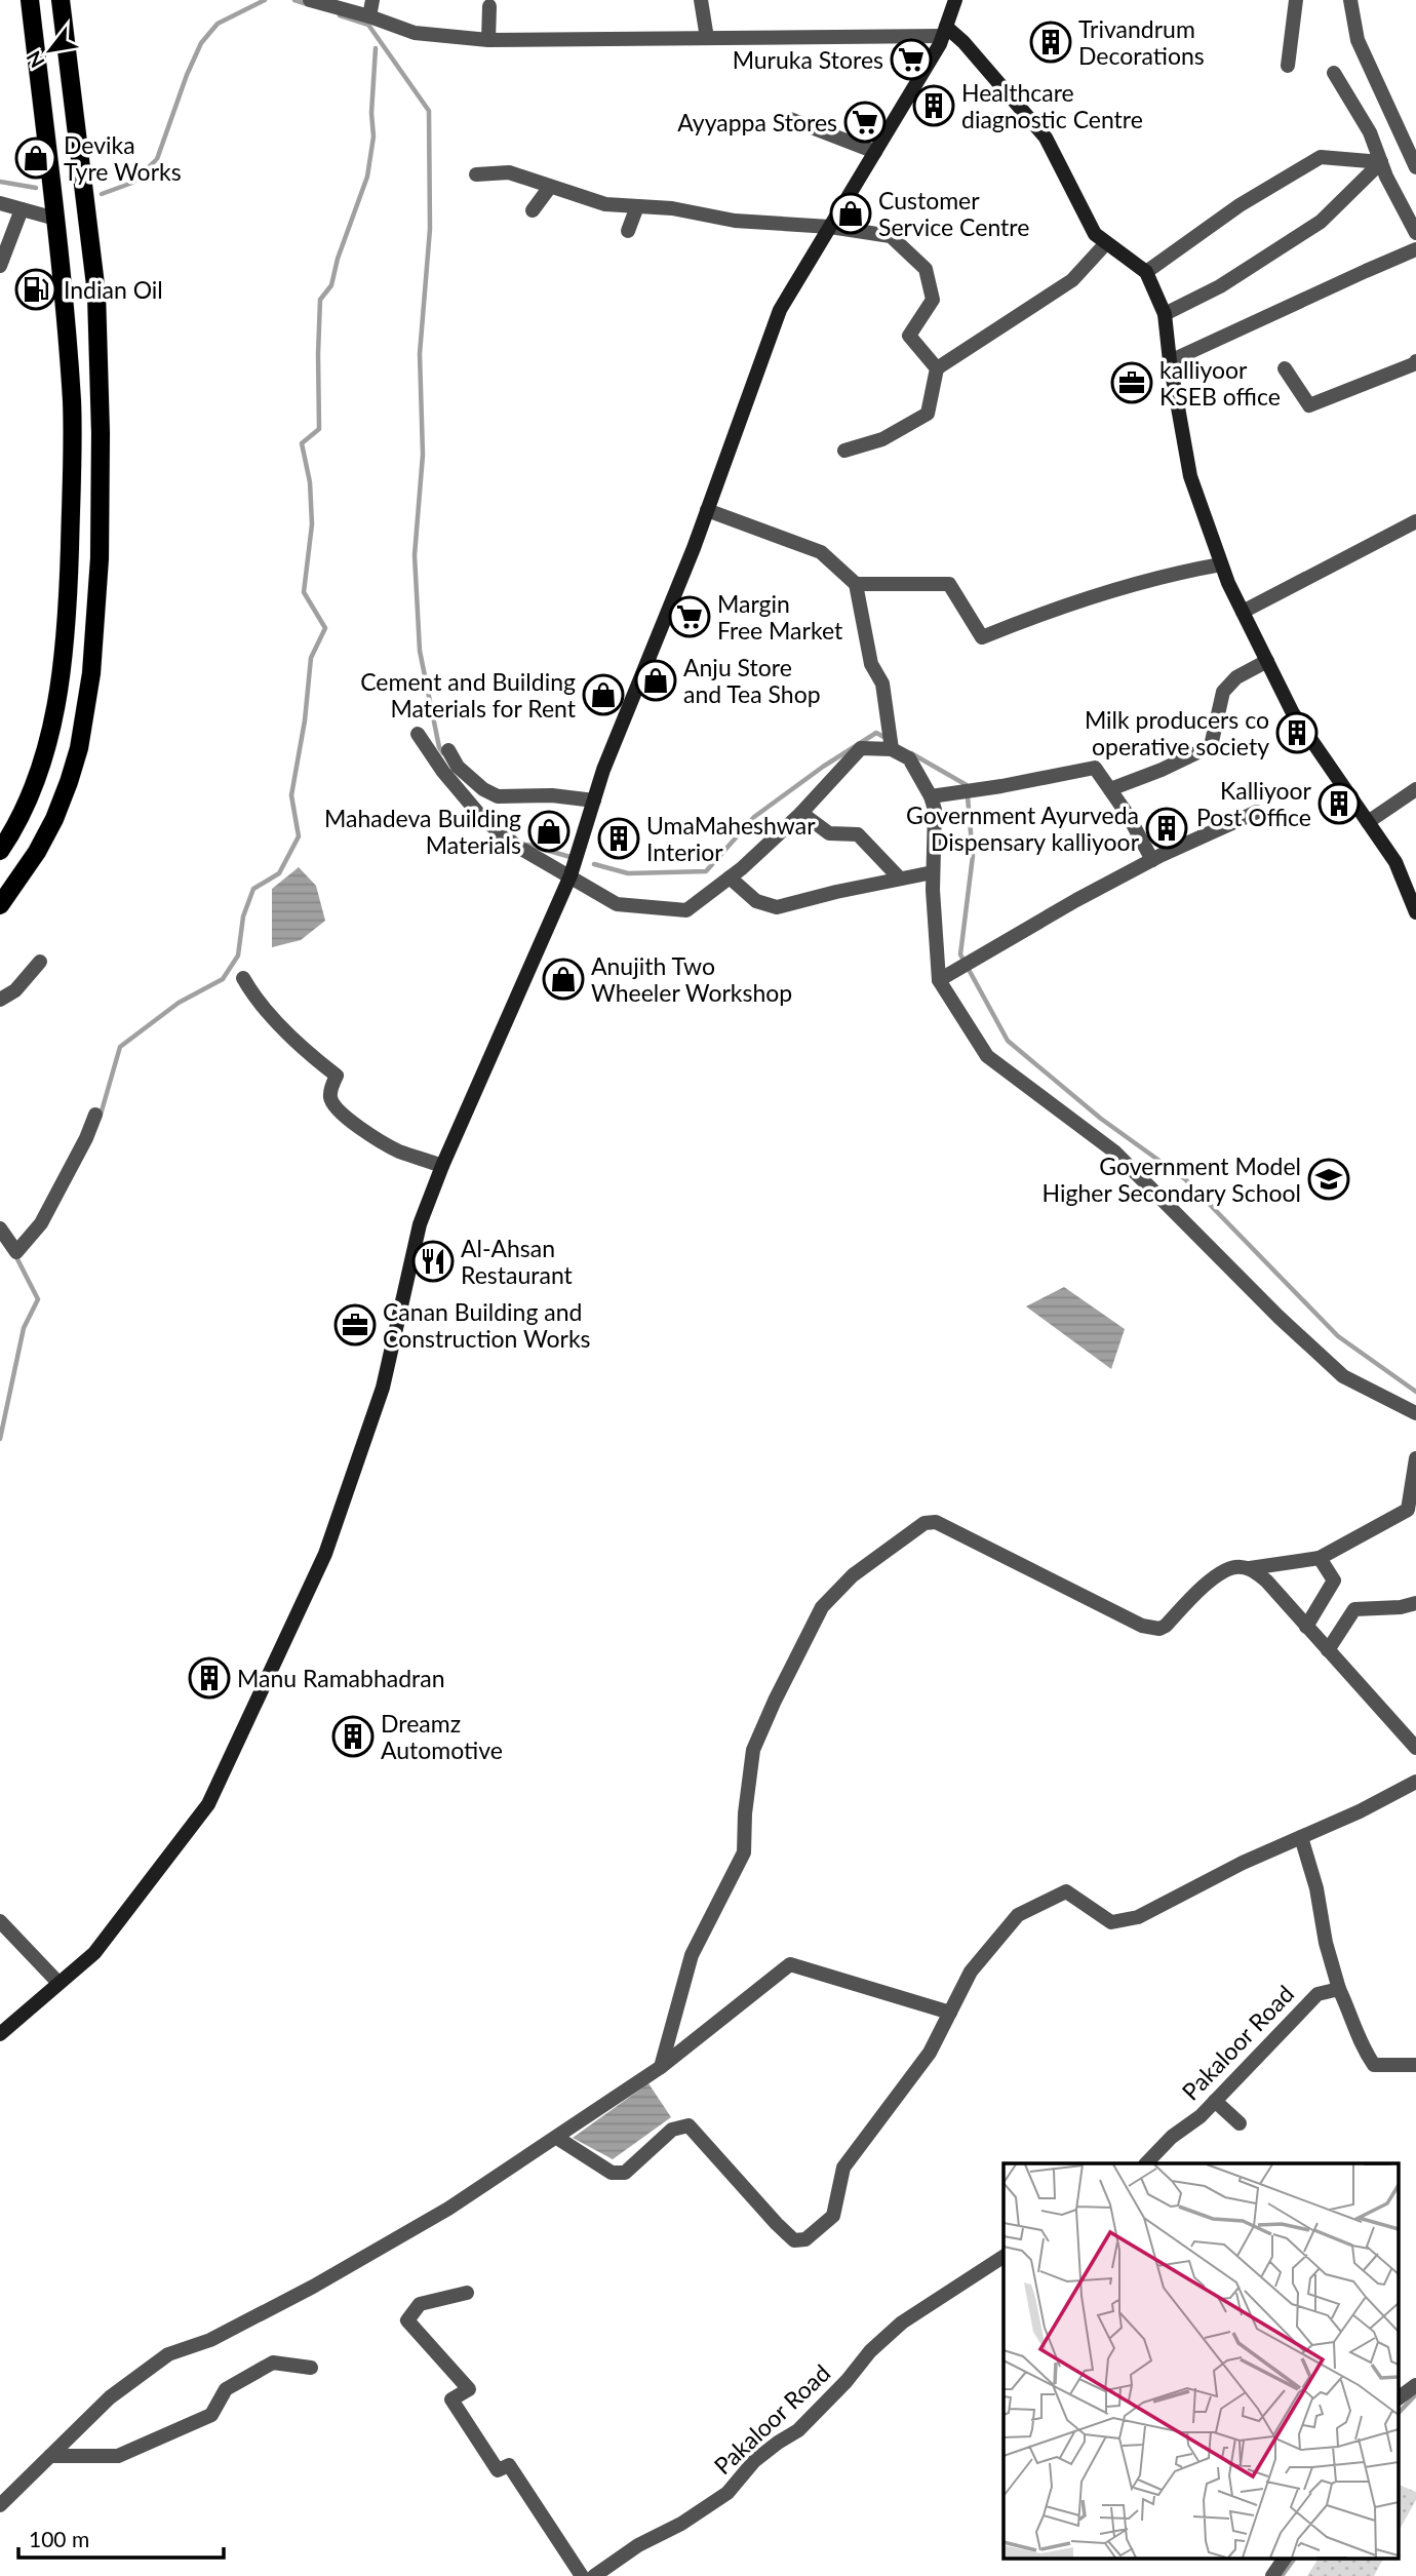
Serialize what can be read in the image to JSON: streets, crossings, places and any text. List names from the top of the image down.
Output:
{
  "streets": {
    "street": ["Pakaloor Road"]
  },
  "places": {
    "building": [
      "Trivandrum Decorations",
      "Healthcare diagnostic Centre",
      "Milk producers co operative society",
      "Kalliyoor Post Office",
      "Government Ayurveda Dispensary kalliyoor",
      "UmaMaheshwar Interior",
      "Manu Ramabhadran",
      "Dreamz Automotive"
    ],
    "supermarket": ["Muruka Stores", "Ayyappa Stores", "Margin Free Market"],
    "shop": [
      "Devika Tyre Works",
      "Customer Service Centre",
      "Anju Store and Tea Shop",
      "Cement and Building Materials for Rent",
      "Mahadeva Building Materials",
      "Anujith Two Wheeler Workshop"
    ],
    "fuel station": ["Indian Oil"],
    "office": ["kalliyoor KSEB office", "Canan Building and Construction Works"],
    "school or university": ["Government Model Higher Secondary School"],
    "restaurant": ["Al-Ahsan Restaurant"]
  },
  "scale_bar": "100 m",
  "north": "bottom left"
}
